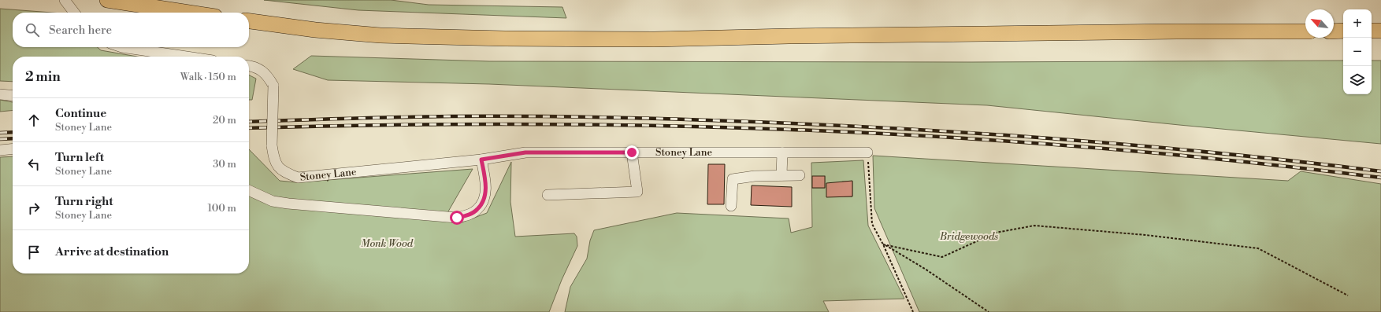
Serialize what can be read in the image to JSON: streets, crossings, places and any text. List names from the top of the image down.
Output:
{
  "streets": {
    "street": ["Stoney Lane"]
  },
  "parks": ["Bridgewoods", "Monk Wood"],
  "north": "top left",
  "page": {
    "map_buttons": ["+", "−"],
    "search": "Search here",
    "heading": ["2 min", "Walk · 150 m"],
    "list": [
      ["Continue", "Stoney Lane", "20 m"],
      ["Turn left", "Stoney Lane", "30 m"],
      ["Turn right", "Stoney Lane", "100 m"],
      "Arrive at destination"
    ]
  }
}
